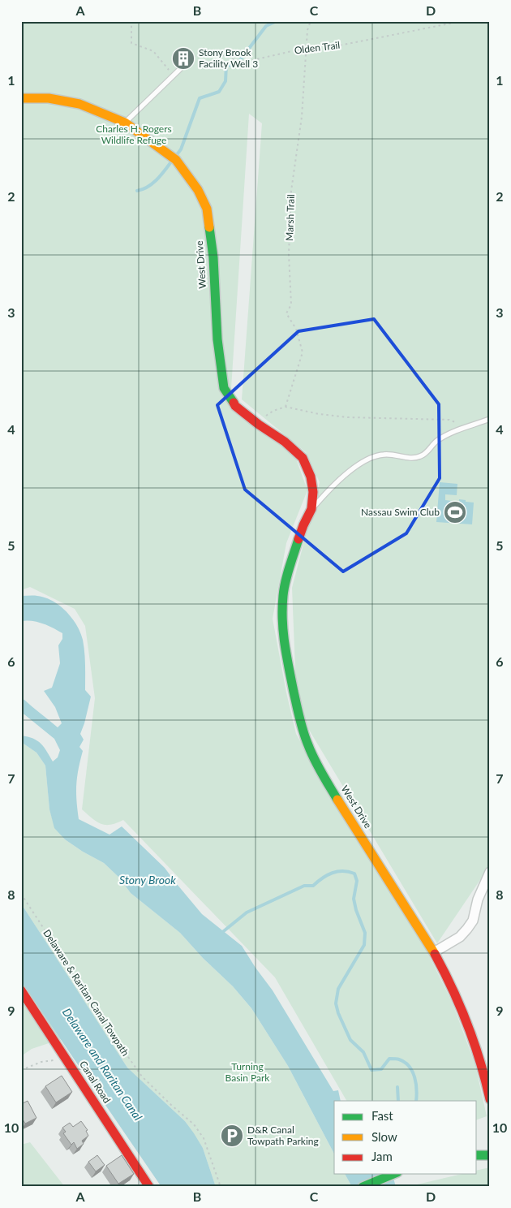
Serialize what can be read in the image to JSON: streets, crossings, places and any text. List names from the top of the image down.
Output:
{
  "streets": {
    "street": ["West Drive", "Canal Road"],
    "path": ["Olden Trail", "Marsh Trail", "Delaware & Raritan Canal Towpath"]
  },
  "crossings": [
    ["Olden Trail", "Marsh Trail"]
  ],
  "water": ["Stony Brook", "Delaware and Raritan Canal"],
  "parks": ["Charles H. Rogers Wildlife Refuge", "Turning Basin Park"],
  "places": {
    "building": ["Stony Brook Facility Well 3"],
    "sports": ["Nassau Swim Club"],
    "parking": ["D&R Canal Towpath Parking"]
  },
  "legend": ["Fast", "Slow", "Jam"],
  "grid": {
    "columns": [
      "A",
      "B",
      "C",
      "D"
    ],
    "rows": [
      "1",
      "2",
      "3",
      "4",
      "5",
      "6",
      "7",
      "8",
      "9",
      "10"
    ]
  }
}
